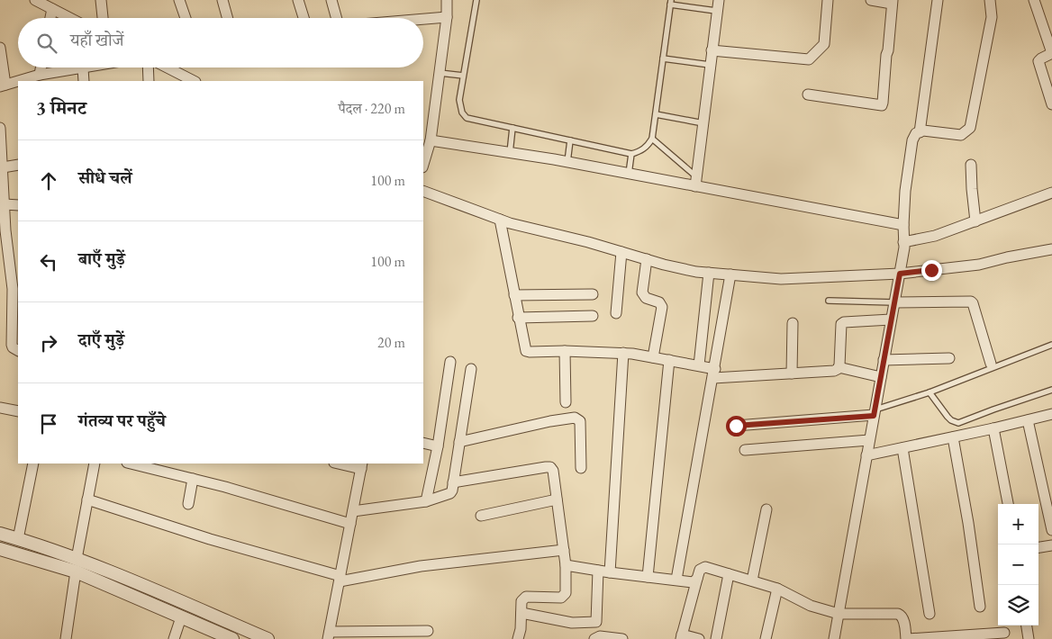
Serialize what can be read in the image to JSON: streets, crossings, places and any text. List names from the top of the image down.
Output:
{
  "page": {
    "search": "यहाँ खोजें",
    "heading": ["3 मिनट", "पैदल · 220 m"],
    "list": [
      ["सीधे चलें", "100 m"],
      ["बाएँ मुड़ें", "100 m"],
      ["दाएँ मुड़ें", "20 m"],
      "गंतव्य पर पहुँचे"
    ],
    "map_buttons": ["+", "−"]
  }
}
